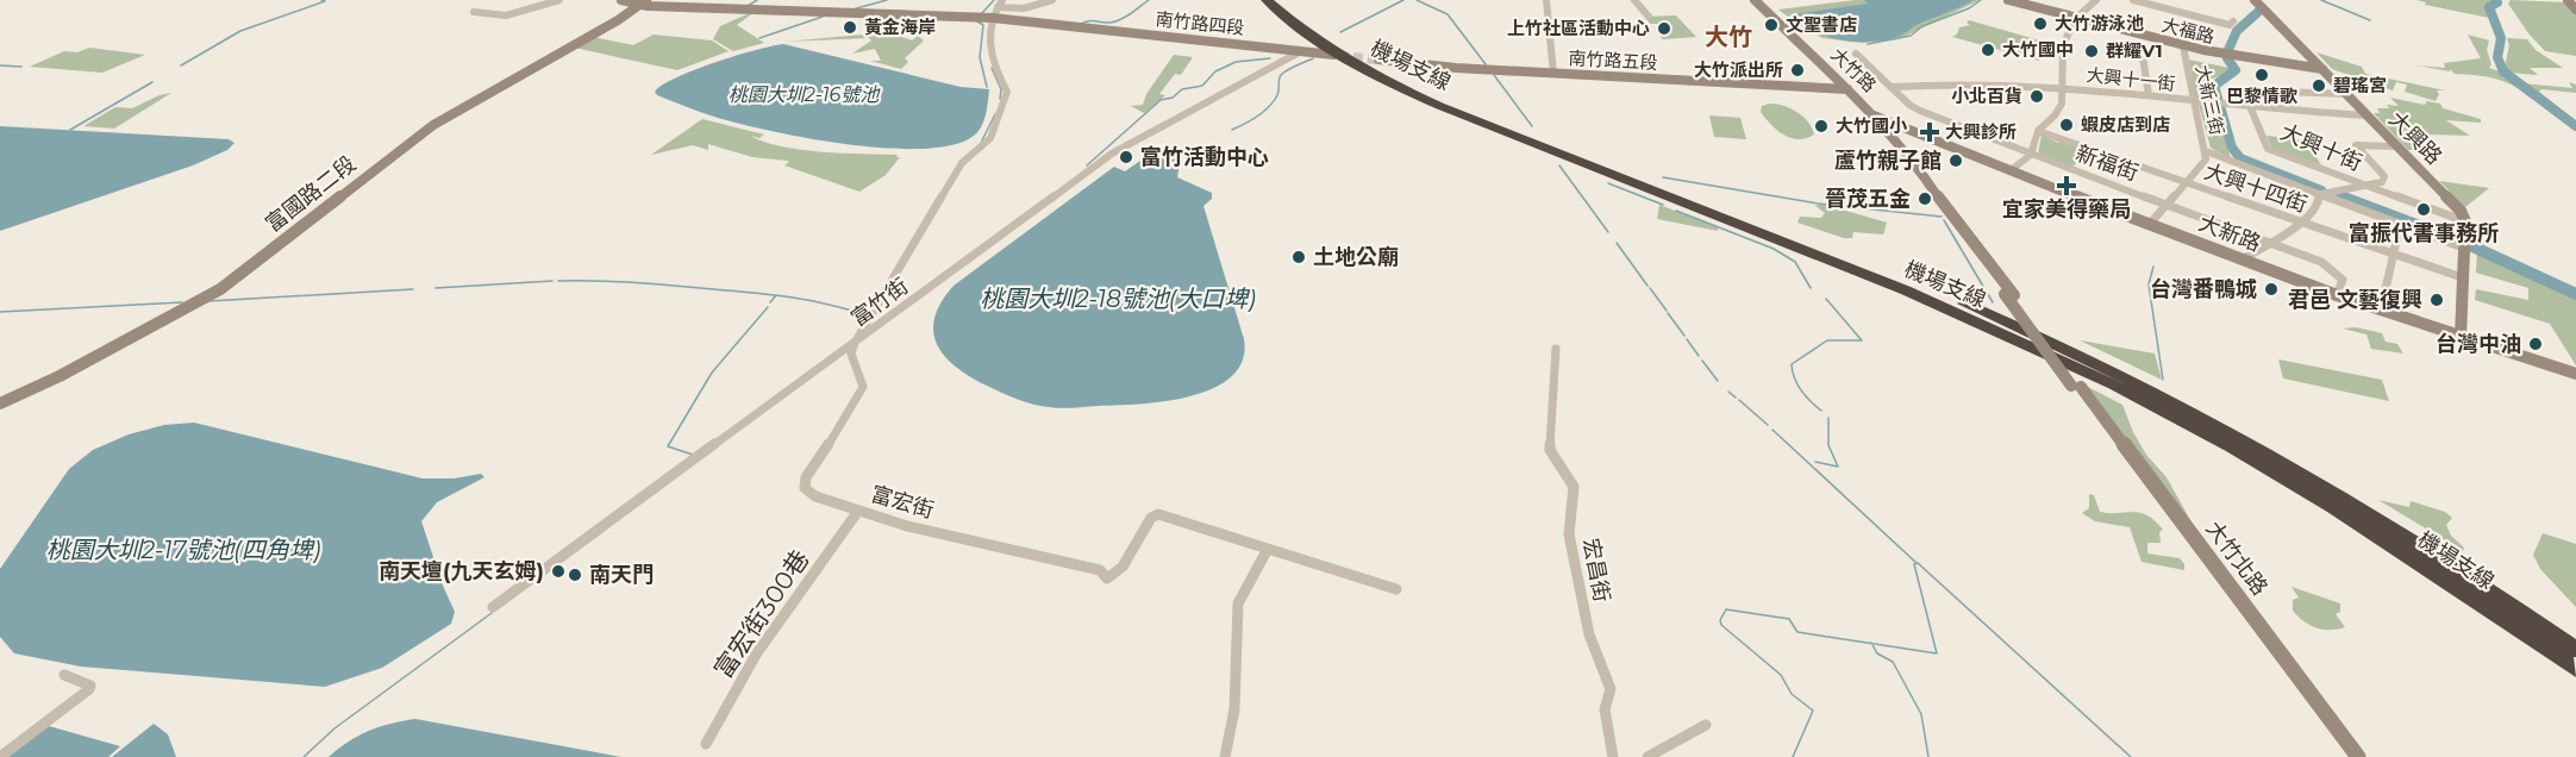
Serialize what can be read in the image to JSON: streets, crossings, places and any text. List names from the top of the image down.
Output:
{
  "streets": {
    "highway": ["機場支線"],
    "street": [
      "南竹路四段",
      "大福路",
      "南竹路五段",
      "大竹路",
      "大興十一街",
      "大新三街",
      "大興路",
      "大興十街",
      "新福街",
      "大興十四街",
      "富國路二段",
      "大新路",
      "富竹街",
      "富宏街",
      "大竹北路",
      "宏昌街",
      "富宏街300巷"
    ]
  },
  "crossings": [
    ["南竹路四段", "富國路二段"],
    ["南竹路四段", "富竹街"],
    ["大福路", "大新三街"],
    ["大福路", "大興路"],
    ["南竹路五段", "大竹路"],
    ["大竹路", "大新路"],
    ["大竹路", "大竹北路"],
    ["大興十一街", "大新三街"],
    ["大興十一街", "大興路"],
    ["大興十一街", "大興十街"],
    ["大興十一街", "新福街"],
    ["大新三街", "新福街"],
    ["大新三街", "大興十四街"],
    ["大新三街", "大新路"],
    ["大興路", "大興十街"],
    ["新福街", "大新路"],
    ["富竹街", "富宏街"],
    ["富宏街", "富宏街300巷"]
  ],
  "districts": ["大竹"],
  "water": ["桃園大圳2-16號池", "桃園大圳2-18號池(大口埤)", "桃園大圳2-17號池(四角埤)"],
  "places": {
    "other": [
      "大竹游泳池",
      "文聖書店",
      "黃金海岸",
      "上竹社區活動中心",
      "大竹國中",
      "群耀V1",
      "大竹派出所",
      "巴黎情歌",
      "碧瑤宮",
      "小北百貨",
      "蝦皮店到店",
      "大竹國小",
      "富竹活動中心",
      "蘆竹親子館",
      "晉茂五金",
      "富振代書事務所",
      "土地公廟",
      "台灣番鴨城",
      "君邑 文藝復興",
      "台灣中油",
      "南天壇(九天玄姆)",
      "南天門"
    ],
    "health": ["大興診所", "宜家美得藥局"]
  }
}
